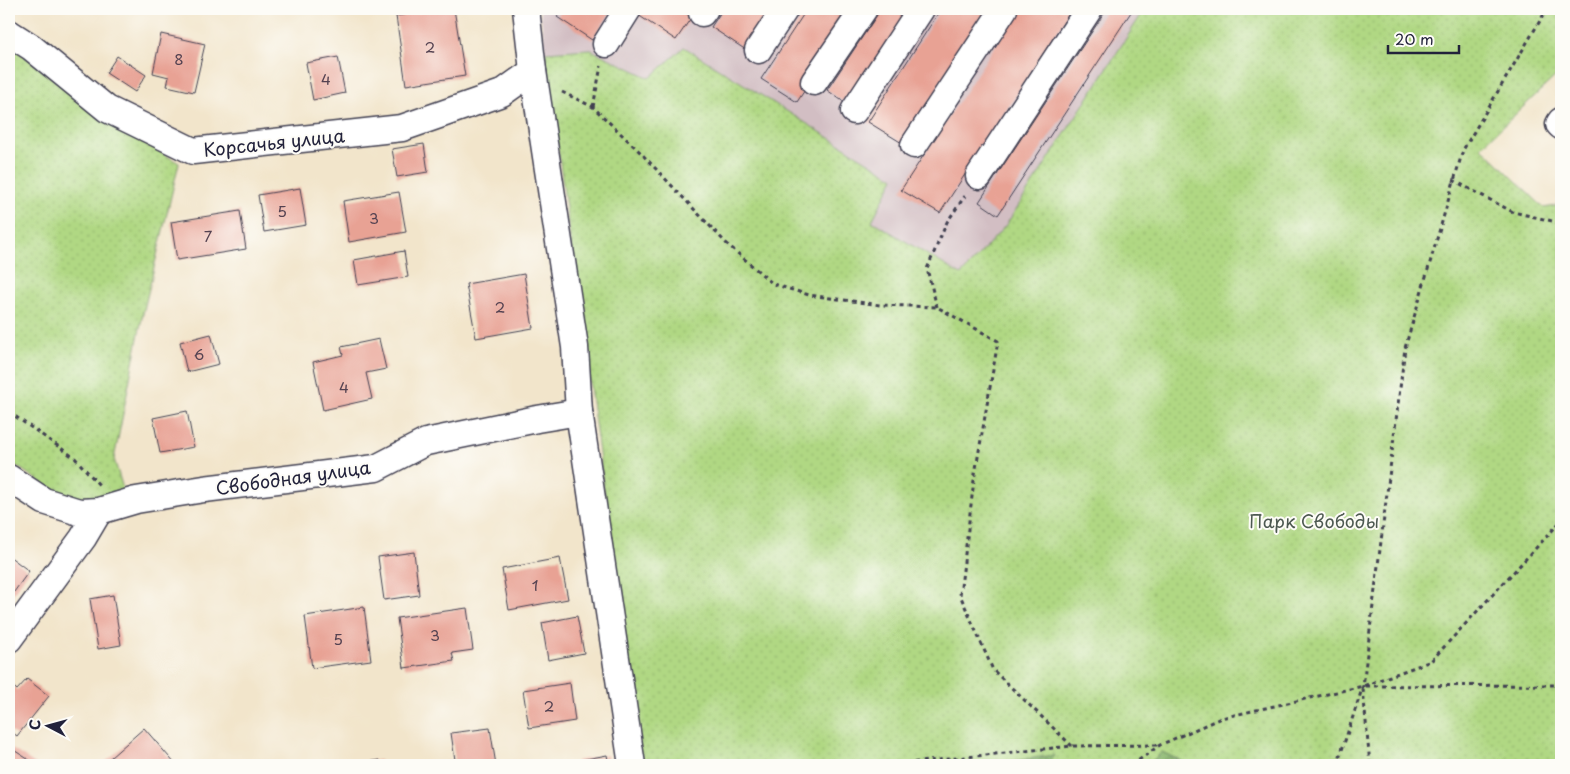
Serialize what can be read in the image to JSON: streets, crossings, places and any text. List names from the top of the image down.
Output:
{
  "streets": {
    "street": ["Корсачья улица", "Свободная улица"]
  },
  "parks": ["Парк Свободы"],
  "house_numbers": [
    "2",
    "8",
    "4",
    "5",
    "3",
    "7",
    "2",
    "6",
    "4",
    "1",
    "3",
    "5",
    "2"
  ],
  "scale_bar": "20 m",
  "north": "left"
}
